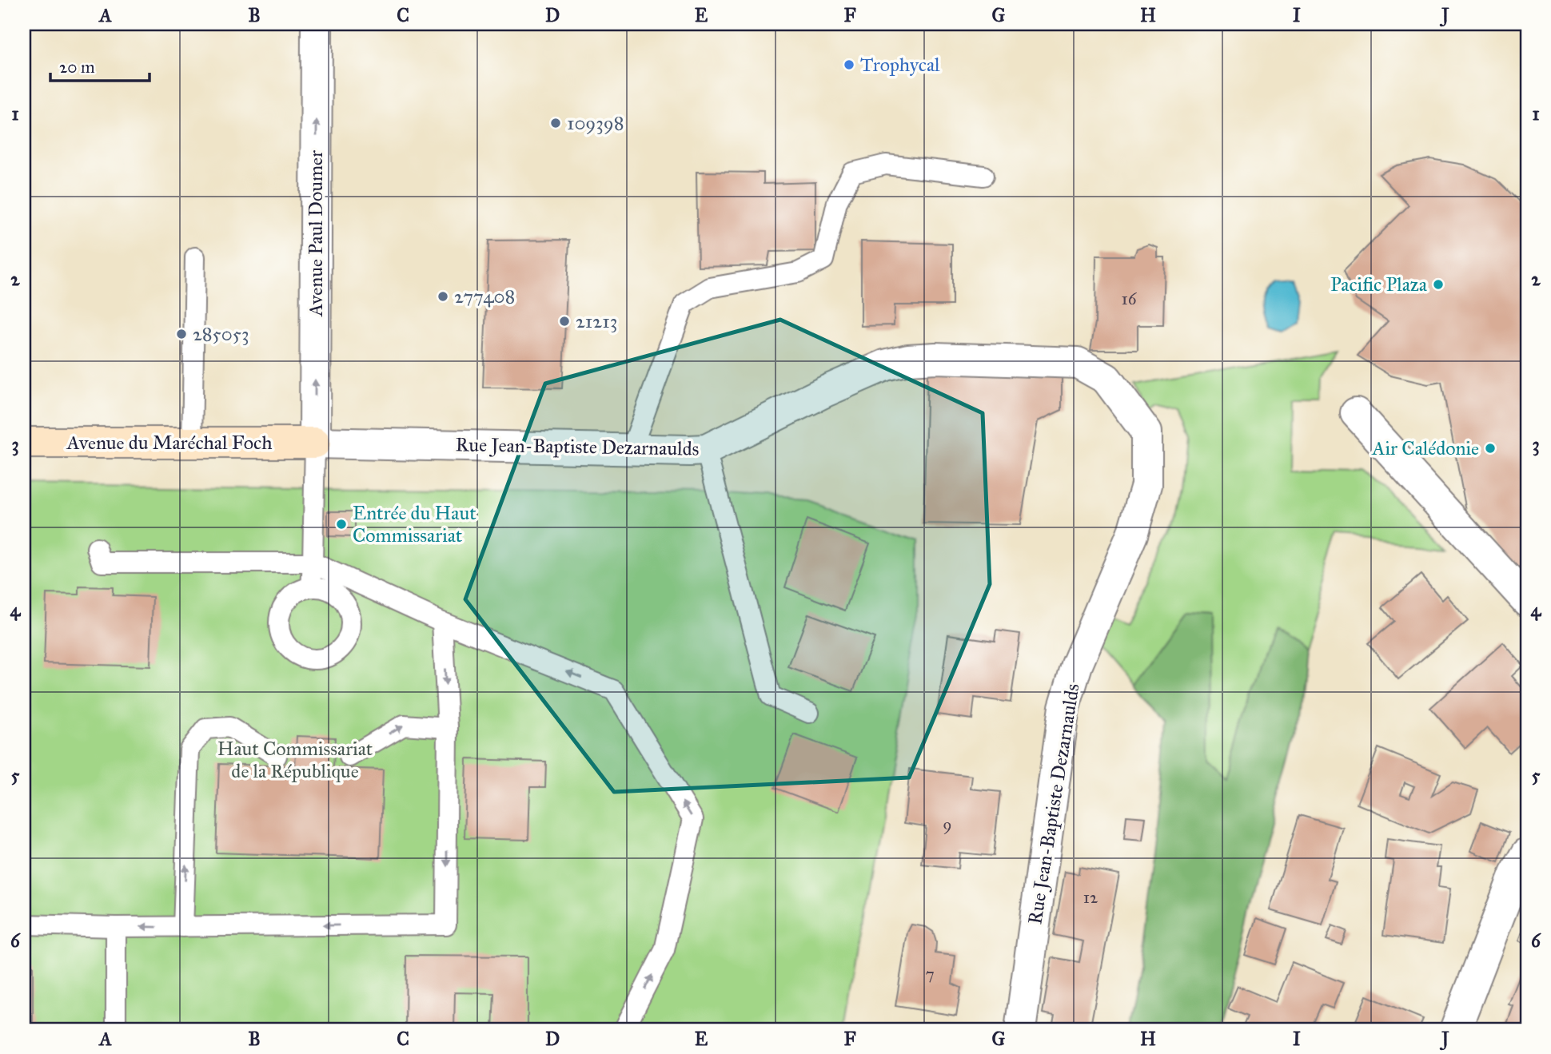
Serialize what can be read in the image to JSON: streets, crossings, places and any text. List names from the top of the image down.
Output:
{
  "streets": {
    "street": ["Avenue Paul Doumer", "Avenue du Maréchal Foch", "Rue Jean-Baptiste Dezarnaulds"]
  },
  "crossings": [
    ["Avenue Paul Doumer", "Avenue du Maréchal Foch"],
    ["Avenue Paul Doumer", "Rue Jean-Baptiste Dezarnaulds"],
    ["Avenue du Maréchal Foch", "Rue Jean-Baptiste Dezarnaulds"]
  ],
  "one_way": ["Avenue Paul Doumer"],
  "parks": ["Haut Commissariat de la République"],
  "places": [
    "Trophycal",
    "109398",
    "Pacific Plaza",
    "277408",
    "21213",
    "285053",
    "Air Calédonie",
    "Entrée du Haut Commissariat"
  ],
  "house_numbers": [
    "16",
    "9",
    "12",
    "7"
  ],
  "scale_bar": "20 m",
  "grid": {
    "columns": [
      "A",
      "B",
      "C",
      "D",
      "E",
      "F",
      "G",
      "H",
      "I",
      "J"
    ],
    "rows": [
      "1",
      "2",
      "3",
      "4",
      "5",
      "6"
    ]
  }
}
